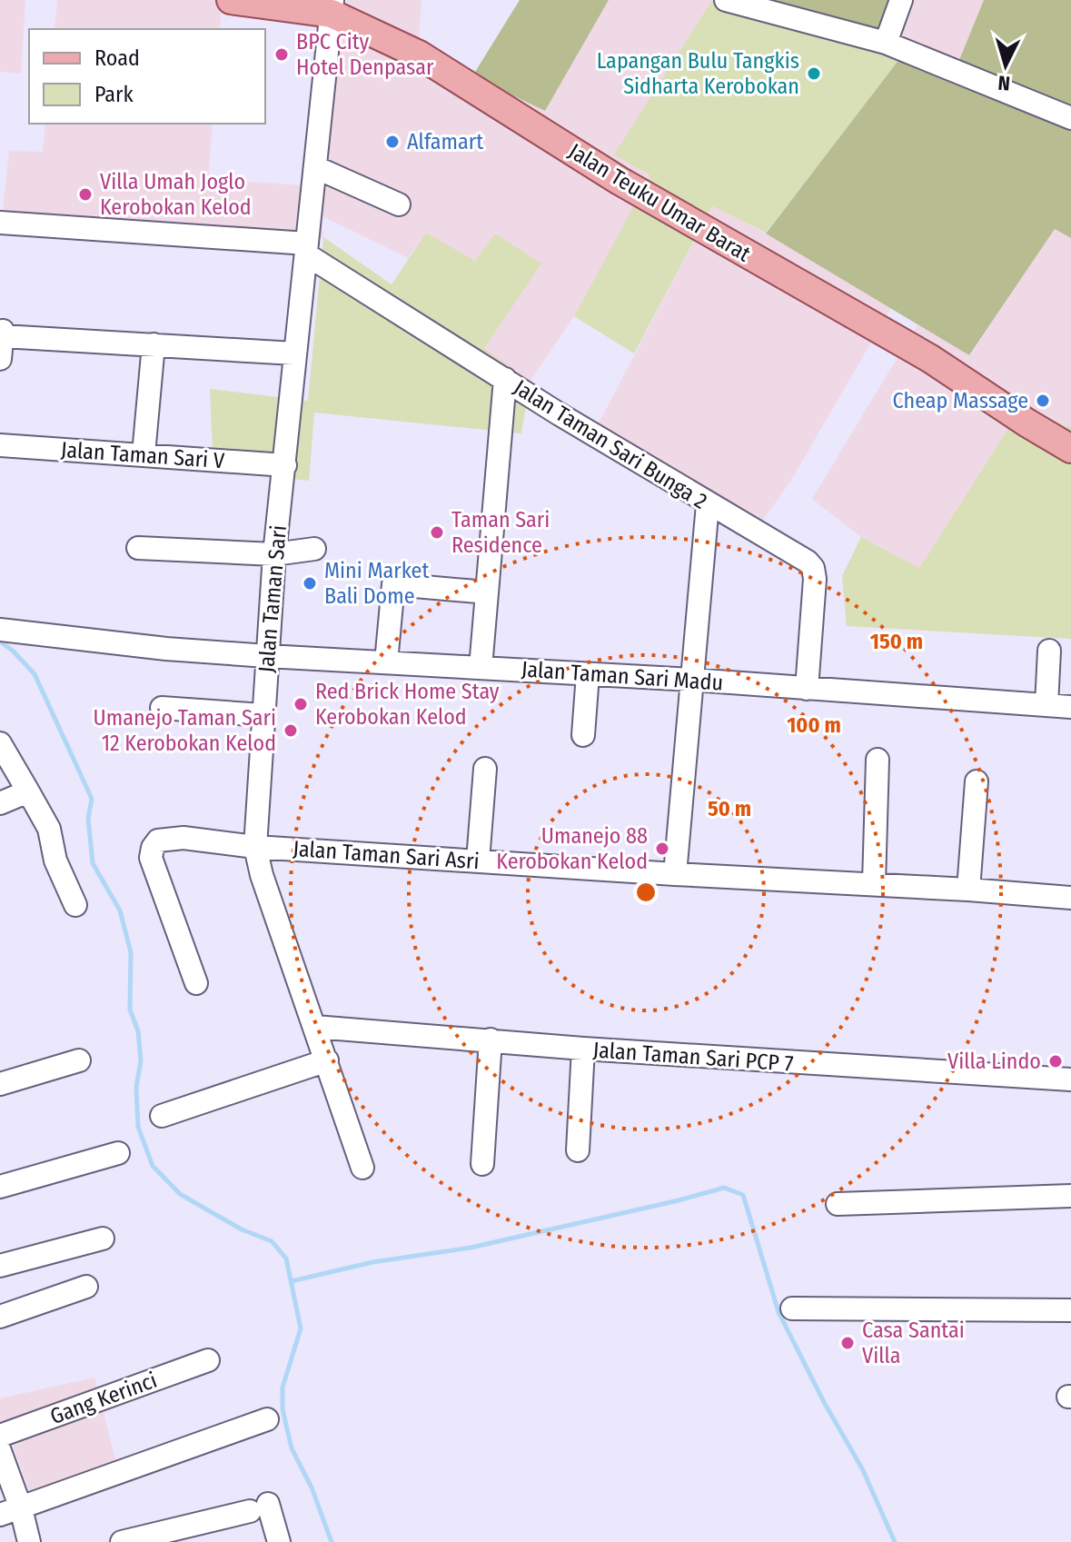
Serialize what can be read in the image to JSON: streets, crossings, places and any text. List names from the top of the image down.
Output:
{
  "streets": {
    "main road": ["Jalan Teuku Umar Barat"],
    "street": [
      "Jalan Taman Sari Bunga 2",
      "Jalan Taman Sari V",
      "Jalan Taman Sari",
      "Jalan Taman Sari Madu",
      "Jalan Taman Sari Asri",
      "Jalan Taman Sari PCP 7",
      "Gang Kerinci"
    ]
  },
  "crossings": [
    ["Jalan Teuku Umar Barat", "Jalan Taman Sari"],
    ["Jalan Taman Sari Bunga 2", "Jalan Taman Sari"],
    ["Jalan Taman Sari Bunga 2", "Jalan Taman Sari Madu"],
    ["Jalan Taman Sari V", "Jalan Taman Sari"],
    ["Jalan Taman Sari", "Jalan Taman Sari Madu"],
    ["Jalan Taman Sari", "Jalan Taman Sari Asri"],
    ["Jalan Taman Sari", "Jalan Taman Sari PCP 7"]
  ],
  "places": [
    "BPC City Hotel Denpasar",
    "Lapangan Bulu Tangkis Sidharta Kerobokan",
    "Alfamart",
    "Villa Umah Joglo Kerobokan Kelod",
    "Cheap Massage",
    "Taman Sari Residence",
    "Mini Market Bali Dome",
    "Red Brick Home Stay Kerobokan Kelod",
    "Umanejo Taman Sari 12 Kerobokan Kelod",
    "Umanejo 88 Kerobokan Kelod",
    "Villa Lindo",
    "Casa Santai Villa"
  ],
  "legend": ["Road", "Park"],
  "north": "bottom",
  "rings": ["150 m", "100 m", "50 m"]
}
